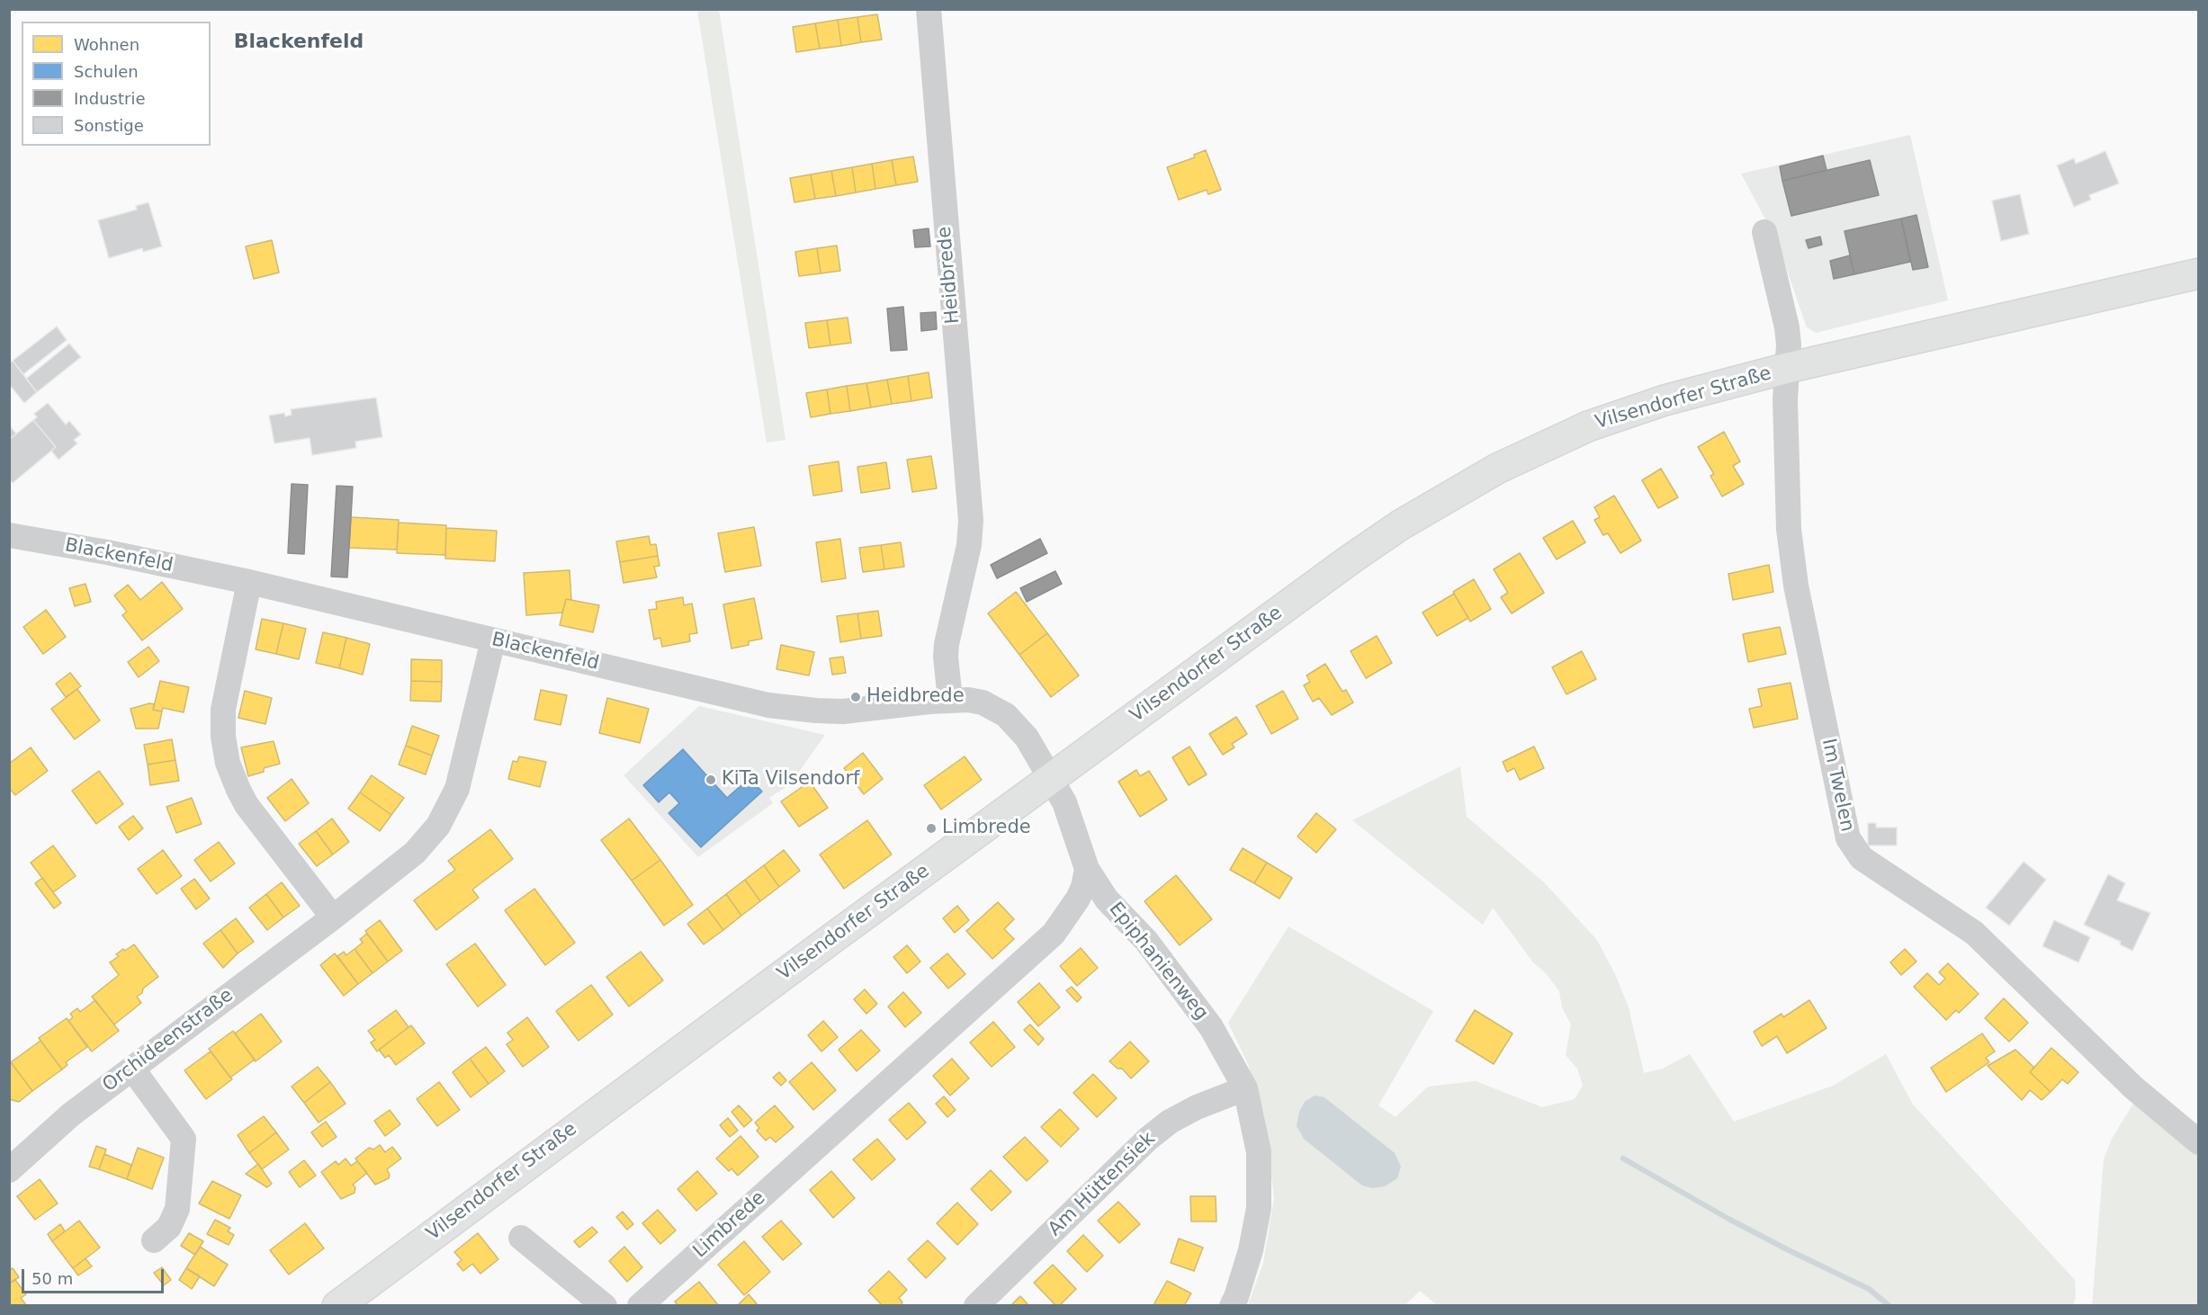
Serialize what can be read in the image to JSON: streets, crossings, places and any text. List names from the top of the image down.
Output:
{
  "streets": {
    "main road": ["Vilsendorfer Straße"],
    "street": [
      "Heidbrede",
      "Blackenfeld",
      "Im Twelen",
      "Epiphanienweg",
      "Orchideenstraße",
      "Am Hüttensiek",
      "Limbrede"
    ]
  },
  "crossings": [
    ["Heidbrede", "Blackenfeld"],
    ["Vilsendorfer Straße", "Blackenfeld"],
    ["Vilsendorfer Straße", "Im Twelen"],
    ["Vilsendorfer Straße", "Epiphanienweg"],
    ["Blackenfeld", "Epiphanienweg"],
    ["Blackenfeld", "Orchideenstraße"],
    ["Epiphanienweg", "Am Hüttensiek"],
    ["Epiphanienweg", "Limbrede"]
  ],
  "districts": ["Blackenfeld"],
  "places": ["Heidbrede", "KiTa Vilsendorf", "Limbrede"],
  "legend": [
    "Wohnen",
    "Schulen",
    "Industrie",
    "Sonstige"
  ],
  "scale_bar": "50 m"
}
